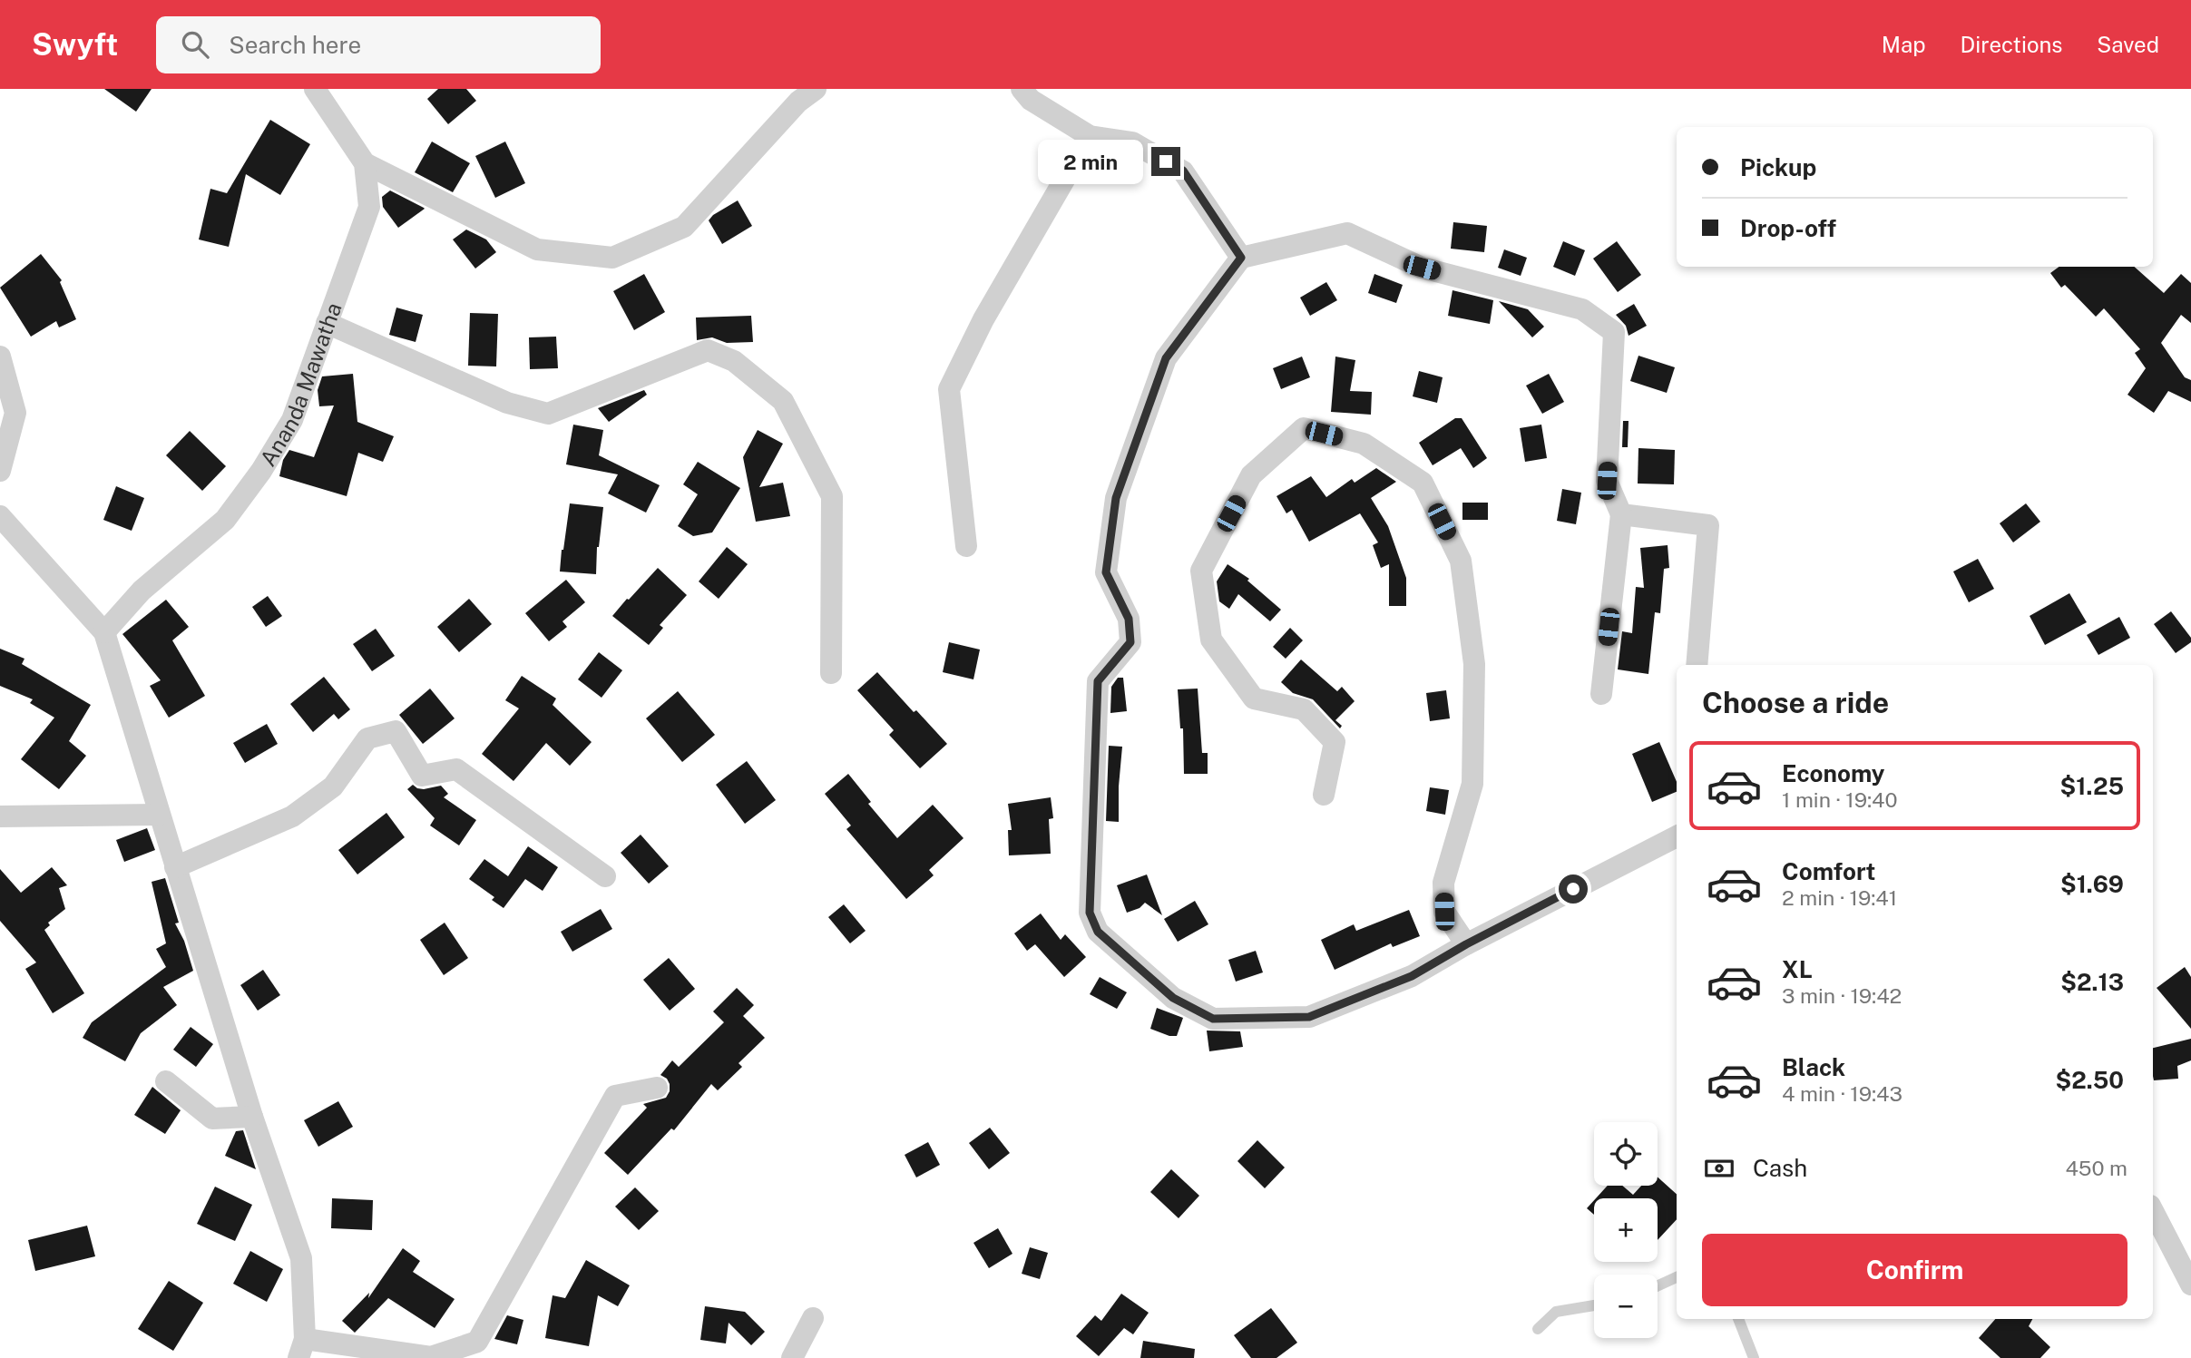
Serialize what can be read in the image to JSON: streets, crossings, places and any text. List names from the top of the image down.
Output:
{
  "streets": {
    "street": ["Ananda Mawatha"]
  },
  "page": {
    "header": "Swyft",
    "search": "Search here",
    "nav": ["Map", "Directions", "Saved"],
    "banner": ["Pickup", "Drop-off"],
    "bubble": "2 min",
    "heading": "Choose a ride",
    "list": [
      {
        "name": "Economy",
        "note": "1 min · 19:40",
        "value": "$1.25"
      },
      {
        "name": "Comfort",
        "note": "2 min · 19:41",
        "value": "$1.69"
      },
      {
        "name": "XL",
        "note": "3 min · 19:42",
        "value": "$2.13"
      },
      {
        "name": "Black",
        "note": "4 min · 19:43",
        "value": "$2.50"
      }
    ],
    "map_buttons": ["+", "−"],
    "pay": ["Cash", "450 m"],
    "buttons": "Confirm"
  }
}
